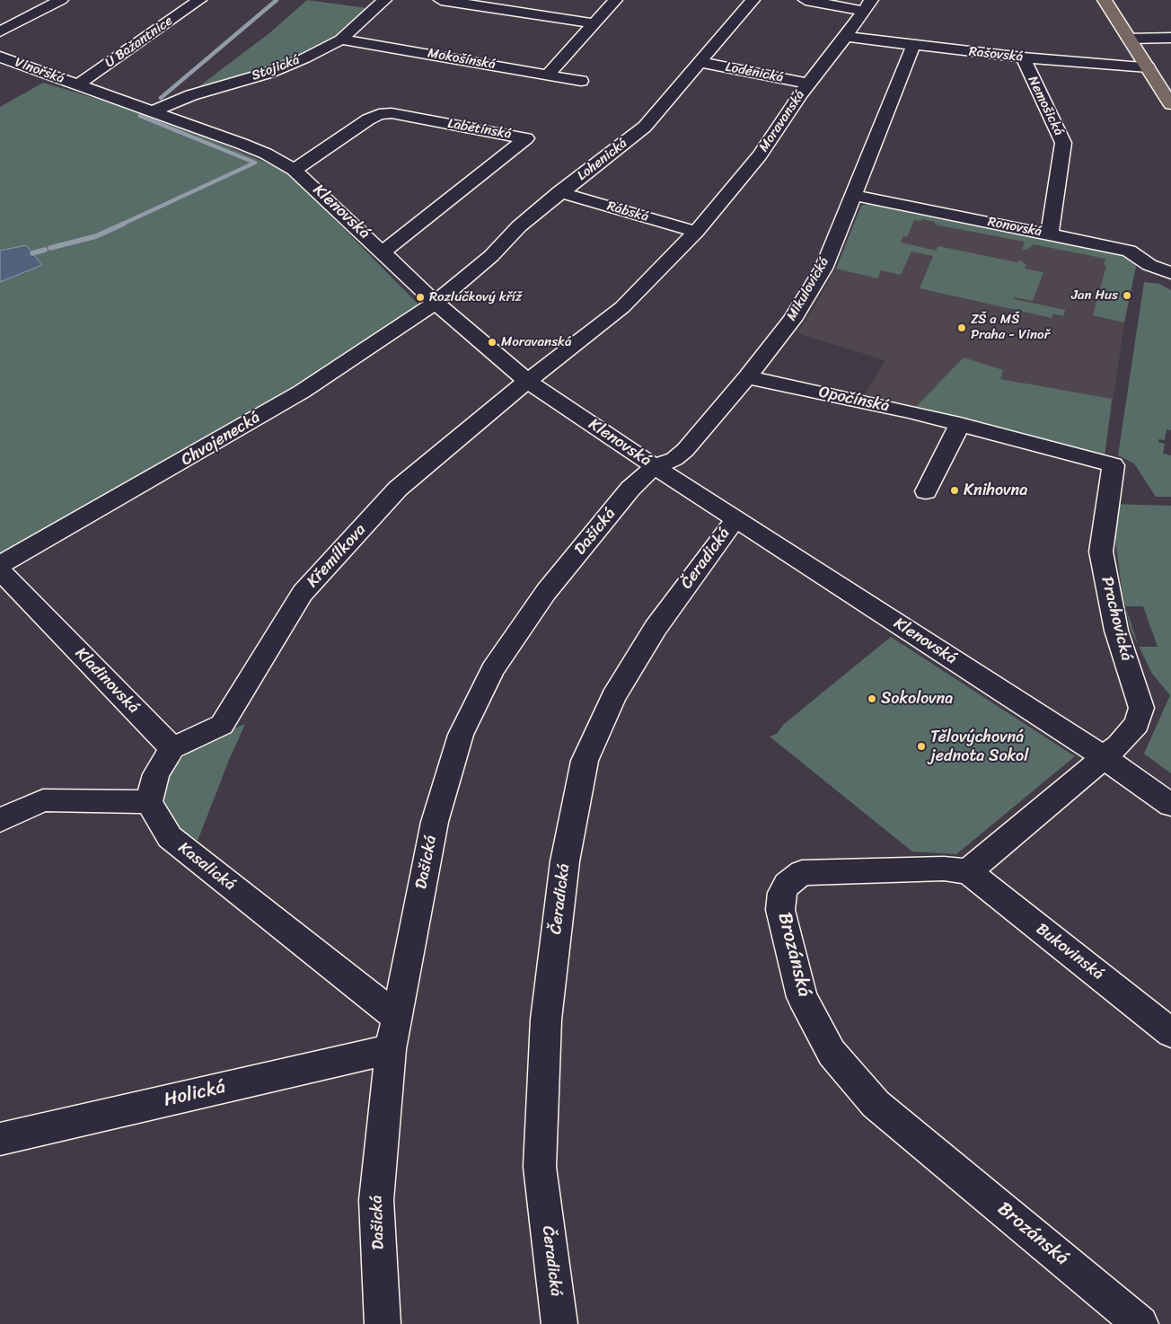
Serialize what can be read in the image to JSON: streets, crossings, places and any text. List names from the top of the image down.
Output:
{
  "streets": {
    "street": [
      "U Bažantnice",
      "Rašovská",
      "Mokošínská",
      "Stojická",
      "Vinořská",
      "Loděnická",
      "Nemošická",
      "Moravanská",
      "Labětínská",
      "Lohenická",
      "Klenovská",
      "Rábská",
      "Ronovská",
      "Mikulovická",
      "Opočínská",
      "Chvojenecká",
      "Dašická",
      "Křemílkova",
      "Čeradická",
      "Prachovická",
      "Kladinovská",
      "Kasalická",
      "Bukovinská",
      "Brozánská",
      "Holická"
    ]
  },
  "crossings": [
    ["U Bažantnice", "Vinořská"],
    ["U Bažantnice", "Klenovská"],
    ["Rašovská", "Nemošická"],
    ["Rašovská", "Moravanská"],
    ["Rašovská", "Mikulovická"],
    ["Mokošínská", "Stojická"],
    ["Stojická", "Klenovská"],
    ["Vinořská", "Klenovská"],
    ["Loděnická", "Moravanská"],
    ["Loděnická", "Lohenická"],
    ["Nemošická", "Ronovská"],
    ["Moravanská", "Klenovská"],
    ["Moravanská", "Rábská"],
    ["Moravanská", "Křemílkova"],
    ["Labětínská", "Klenovská"],
    ["Lohenická", "Klenovská"],
    ["Lohenická", "Rábská"],
    ["Lohenická", "Chvojenecká"],
    ["Klenovská", "Mikulovická"],
    ["Klenovská", "Chvojenecká"],
    ["Klenovská", "Dašická"],
    ["Klenovská", "Křemílkova"],
    ["Klenovská", "Čeradická"],
    ["Klenovská", "Prachovická"],
    ["Ronovská", "Mikulovická"],
    ["Mikulovická", "Opočínská"],
    ["Mikulovická", "Dašická"],
    ["Opočínská", "Prachovická"],
    ["Dašická", "Kasalická"],
    ["Dašická", "Holická"],
    ["Křemílkova", "Kladinovská"],
    ["Bukovinská", "Brozánská"]
  ],
  "places": [
    "Jan Hus",
    "Rozlučkový kříž",
    "ZŠ a MŠ Praha - Vinoř",
    "Moravanská",
    "Knihovna",
    "Sokolovna",
    "Tělovýchovná jednota Sokol"
  ]
}
